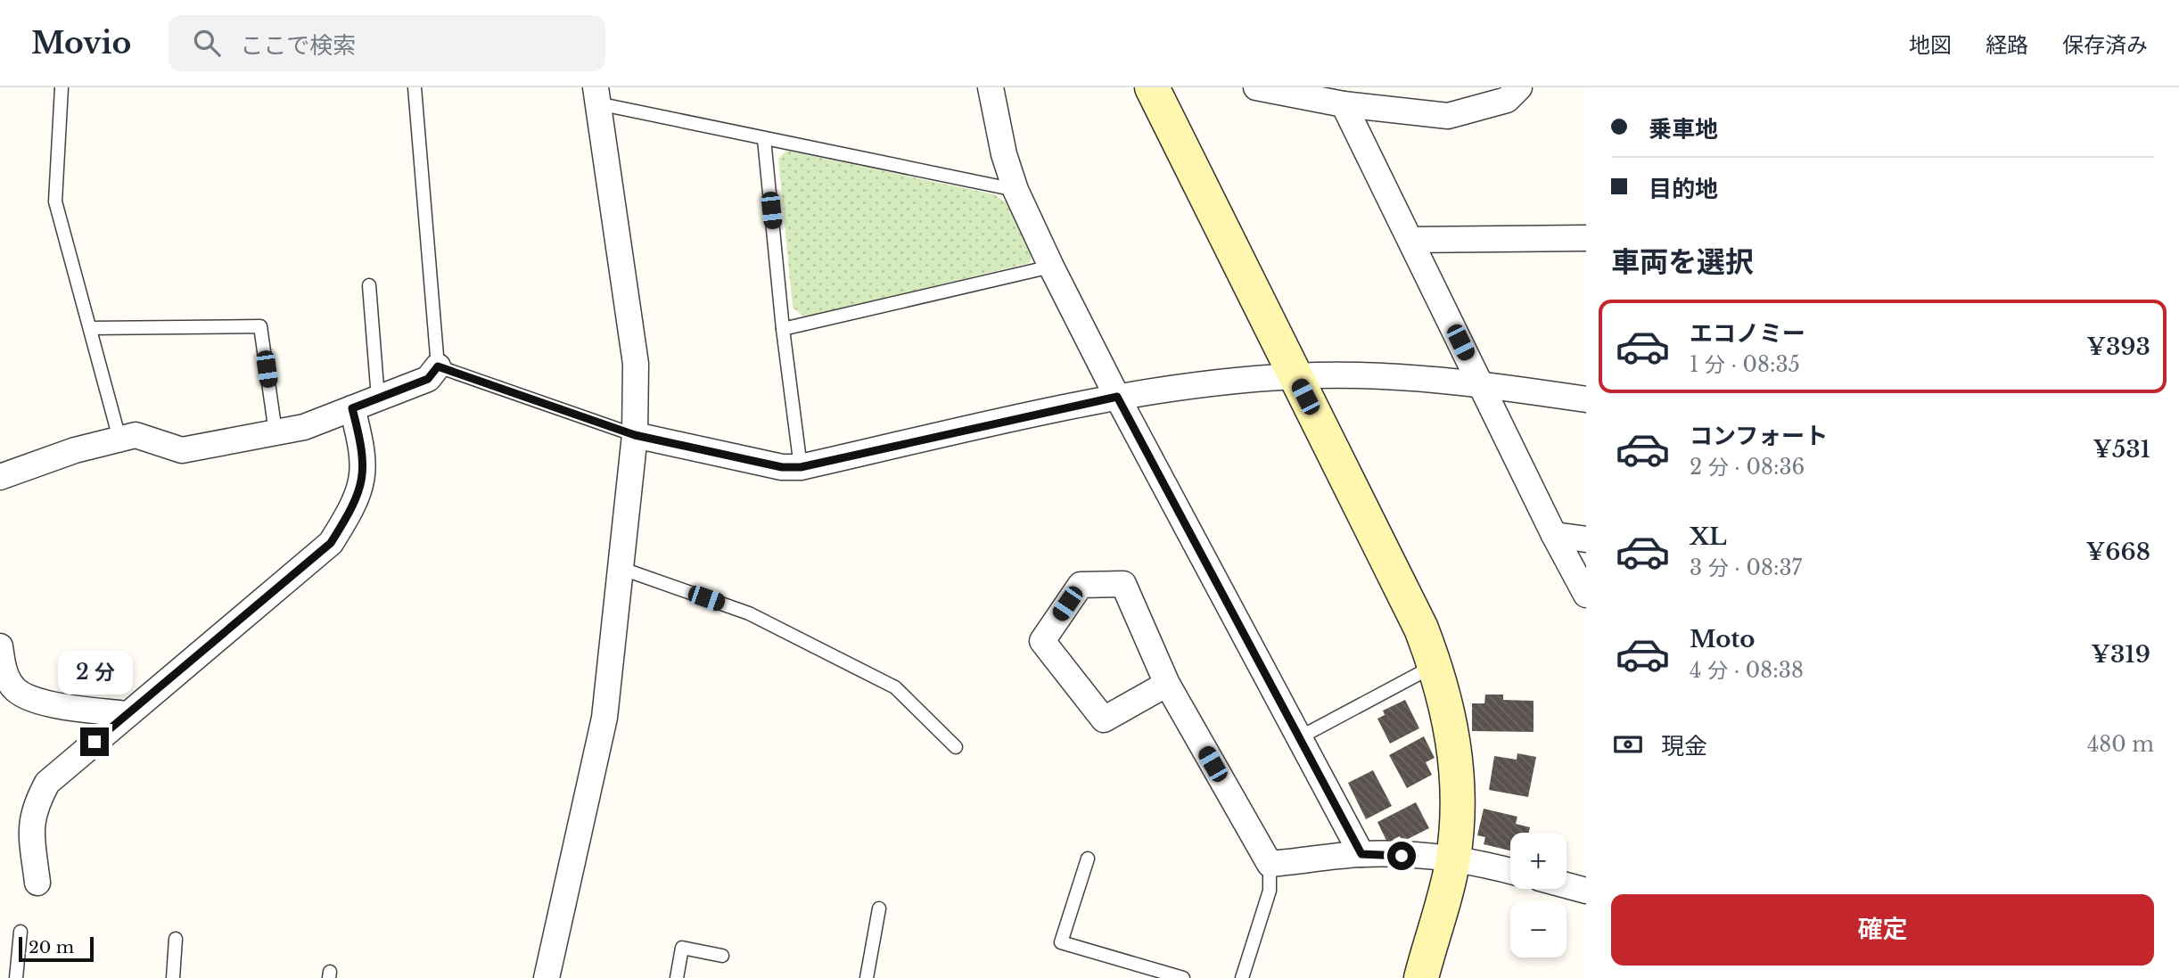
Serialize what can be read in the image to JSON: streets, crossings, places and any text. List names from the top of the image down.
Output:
{
  "scale_bar": "20 m",
  "page": {
    "header": "Movio",
    "search": "ここで検索",
    "nav": ["地図", "経路", "保存済み"],
    "banner": ["乗車地", "目的地"],
    "heading": "車両を選択",
    "list": [
      {
        "name": "エコノミー",
        "note": "1 分 · 08:35",
        "value": "¥393"
      },
      {
        "name": "コンフォート",
        "note": "2 分 · 08:36",
        "value": "¥531"
      },
      {
        "name": "XL",
        "note": "3 分 · 08:37",
        "value": "¥668"
      },
      {
        "name": "Moto",
        "note": "4 分 · 08:38",
        "value": "¥319"
      }
    ],
    "bubble": "2 分",
    "pay": ["現金", "480 m"],
    "map_buttons": ["+", "−"],
    "buttons": "確定",
    "scale": "20 m"
  }
}
